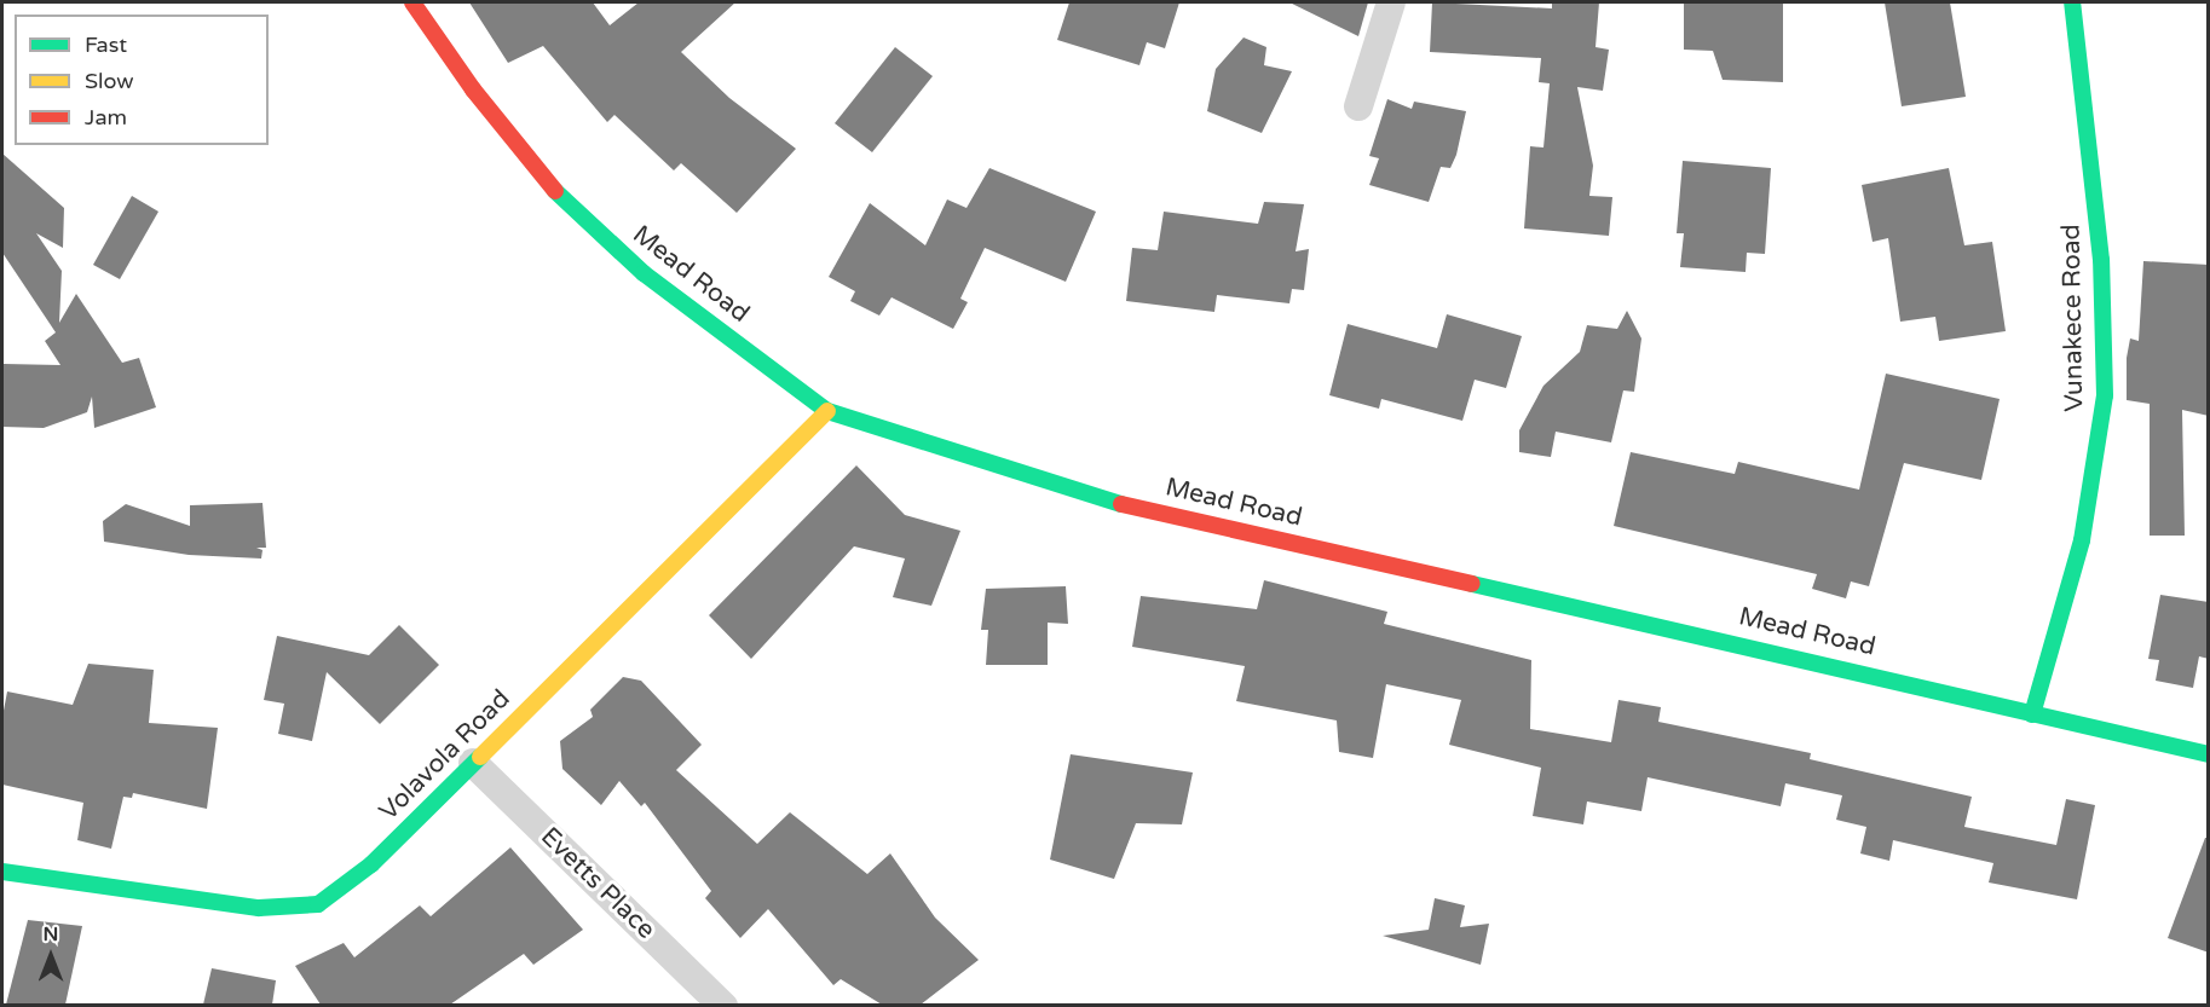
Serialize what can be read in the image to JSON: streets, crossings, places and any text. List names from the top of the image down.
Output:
{
  "streets": {
    "main road": ["Mead Road", "Vunakece Road", "Volavola Road"],
    "street": ["Evetts Place"]
  },
  "crossings": [
    ["Mead Road", "Vunakece Road"],
    ["Mead Road", "Volavola Road"],
    ["Volavola Road", "Evetts Place"]
  ],
  "legend": ["Fast", "Slow", "Jam"],
  "north": "top"
}
